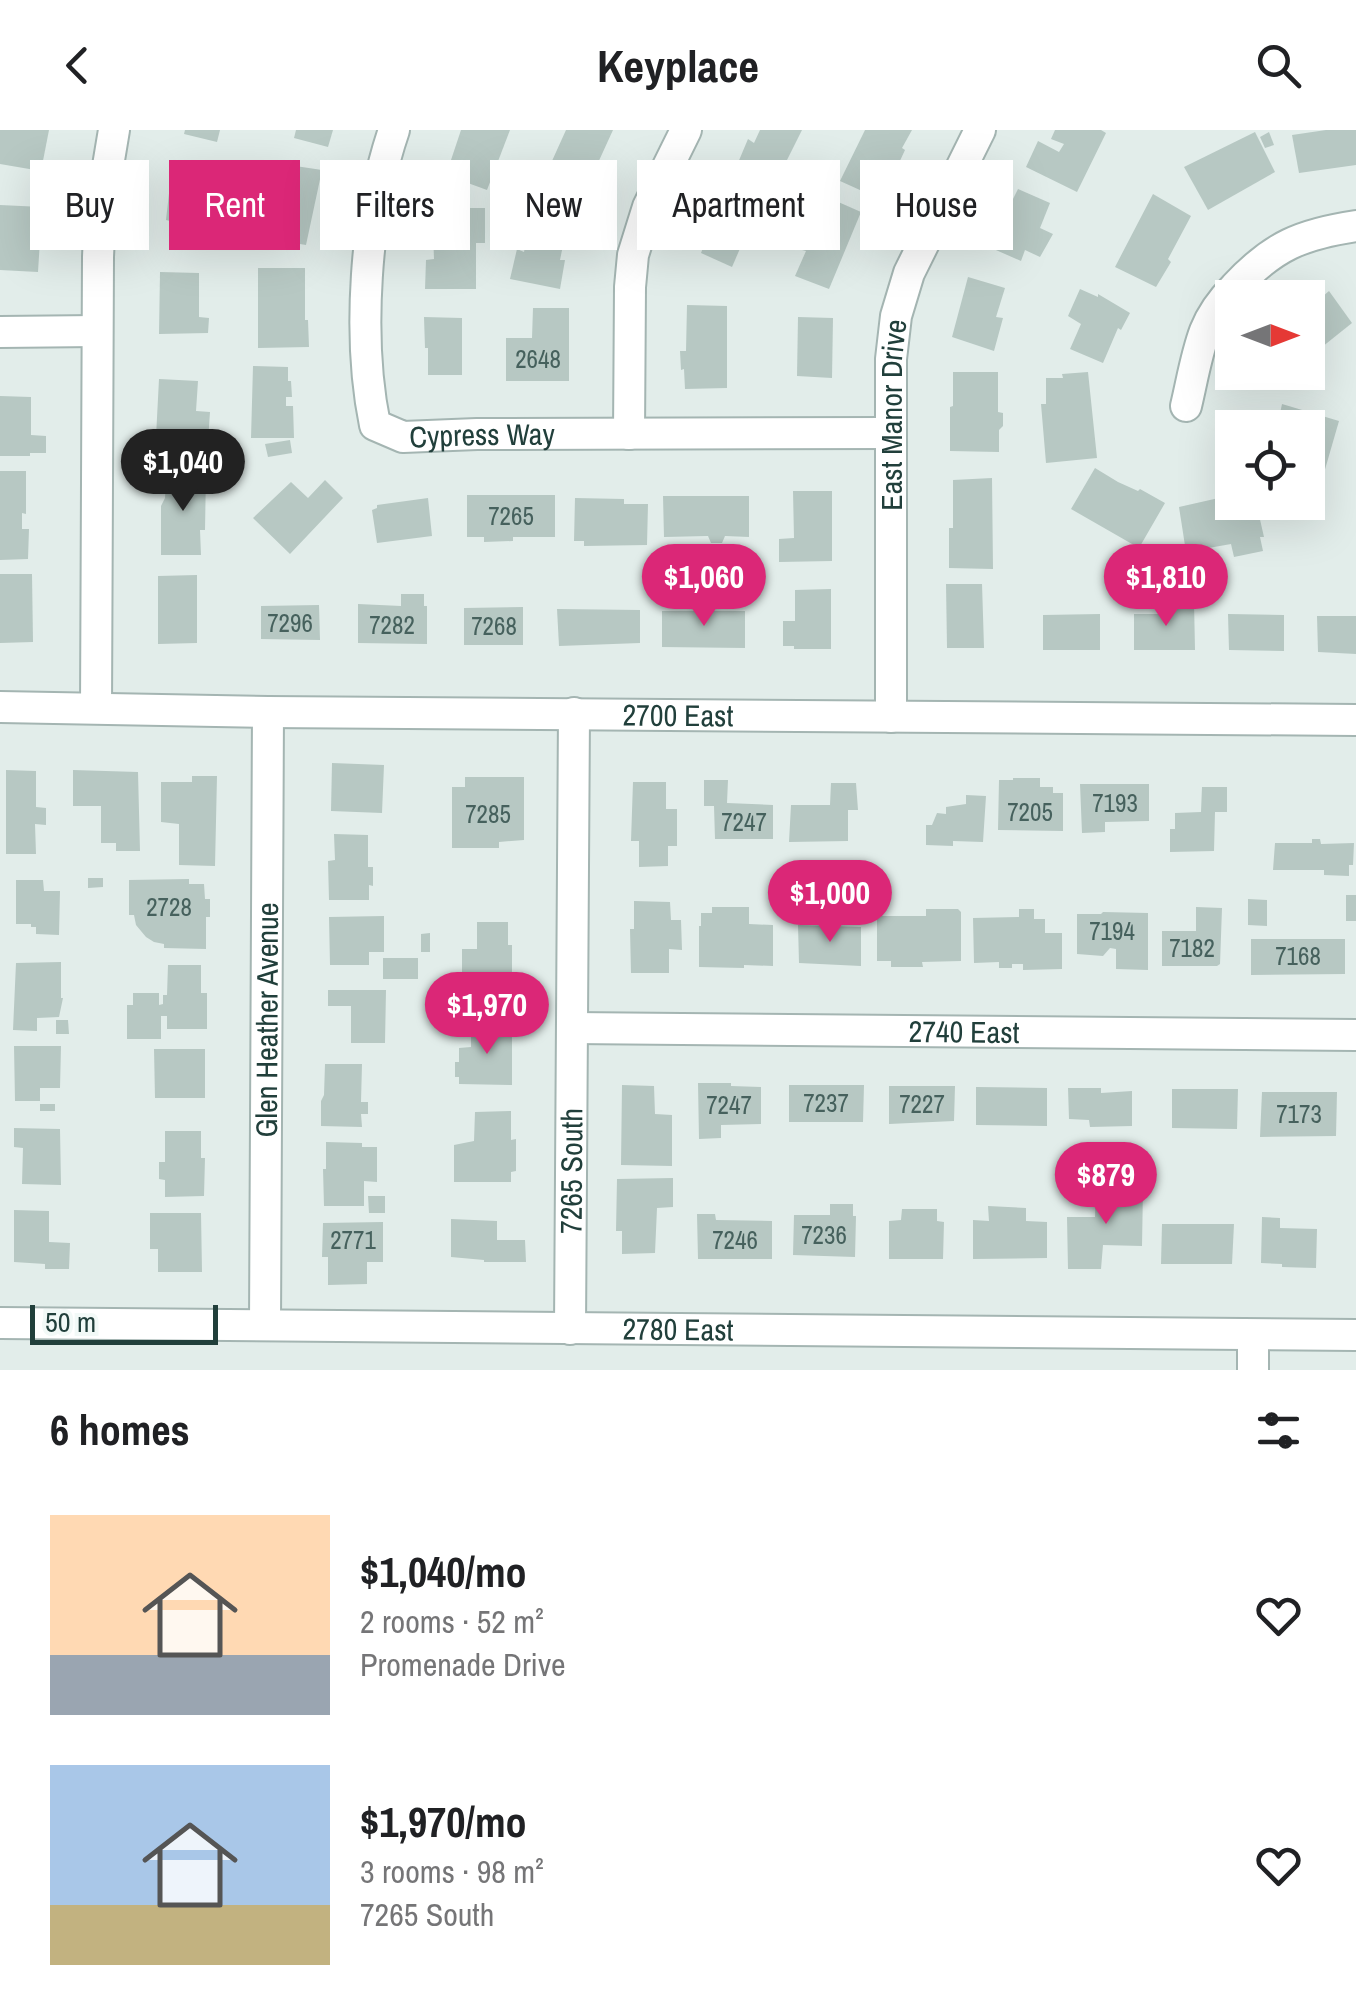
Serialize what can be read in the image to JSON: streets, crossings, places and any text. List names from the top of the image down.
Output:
{
  "streets": {
    "street": [
      "East Manor Drive",
      "Cypress Way",
      "2700 East",
      "Glen Heather Avenue",
      "2740 East",
      "7265 South",
      "2780 East"
    ]
  },
  "crossings": [
    ["East Manor Drive", "Cypress Way"],
    ["East Manor Drive", "2700 East"],
    ["2700 East", "Glen Heather Avenue"],
    ["2700 East", "7265 South"],
    ["Glen Heather Avenue", "2780 East"],
    ["2740 East", "7265 South"],
    ["7265 South", "2780 East"]
  ],
  "house_numbers": [
    "2648",
    "7265",
    "7296",
    "7282",
    "7268",
    "7193",
    "7205",
    "7285",
    "7247",
    "2728",
    "7194",
    "7182",
    "7168",
    "7237",
    "7227",
    "7247",
    "7173",
    "7236",
    "2771",
    "7246"
  ],
  "scale_bar": "50 m",
  "north": "right",
  "page": {
    "header": "Keyplace",
    "chip": [
      "Buy",
      "Rent",
      "Filters",
      "New",
      "Apartment",
      "House"
    ],
    "price": [
      "$1,040",
      "$1,060",
      "$1,810",
      "$1,000",
      "$1,970",
      "$879"
    ],
    "scale": "50 m",
    "heading": "6 homes",
    "list": [
      {
        "name": "$1,040/mo",
        "note": "2 rooms · 52 m² · Promenade Drive"
      },
      {
        "name": "$1,970/mo",
        "note": "3 rooms · 98 m² · 7265 South"
      }
    ]
  }
}
